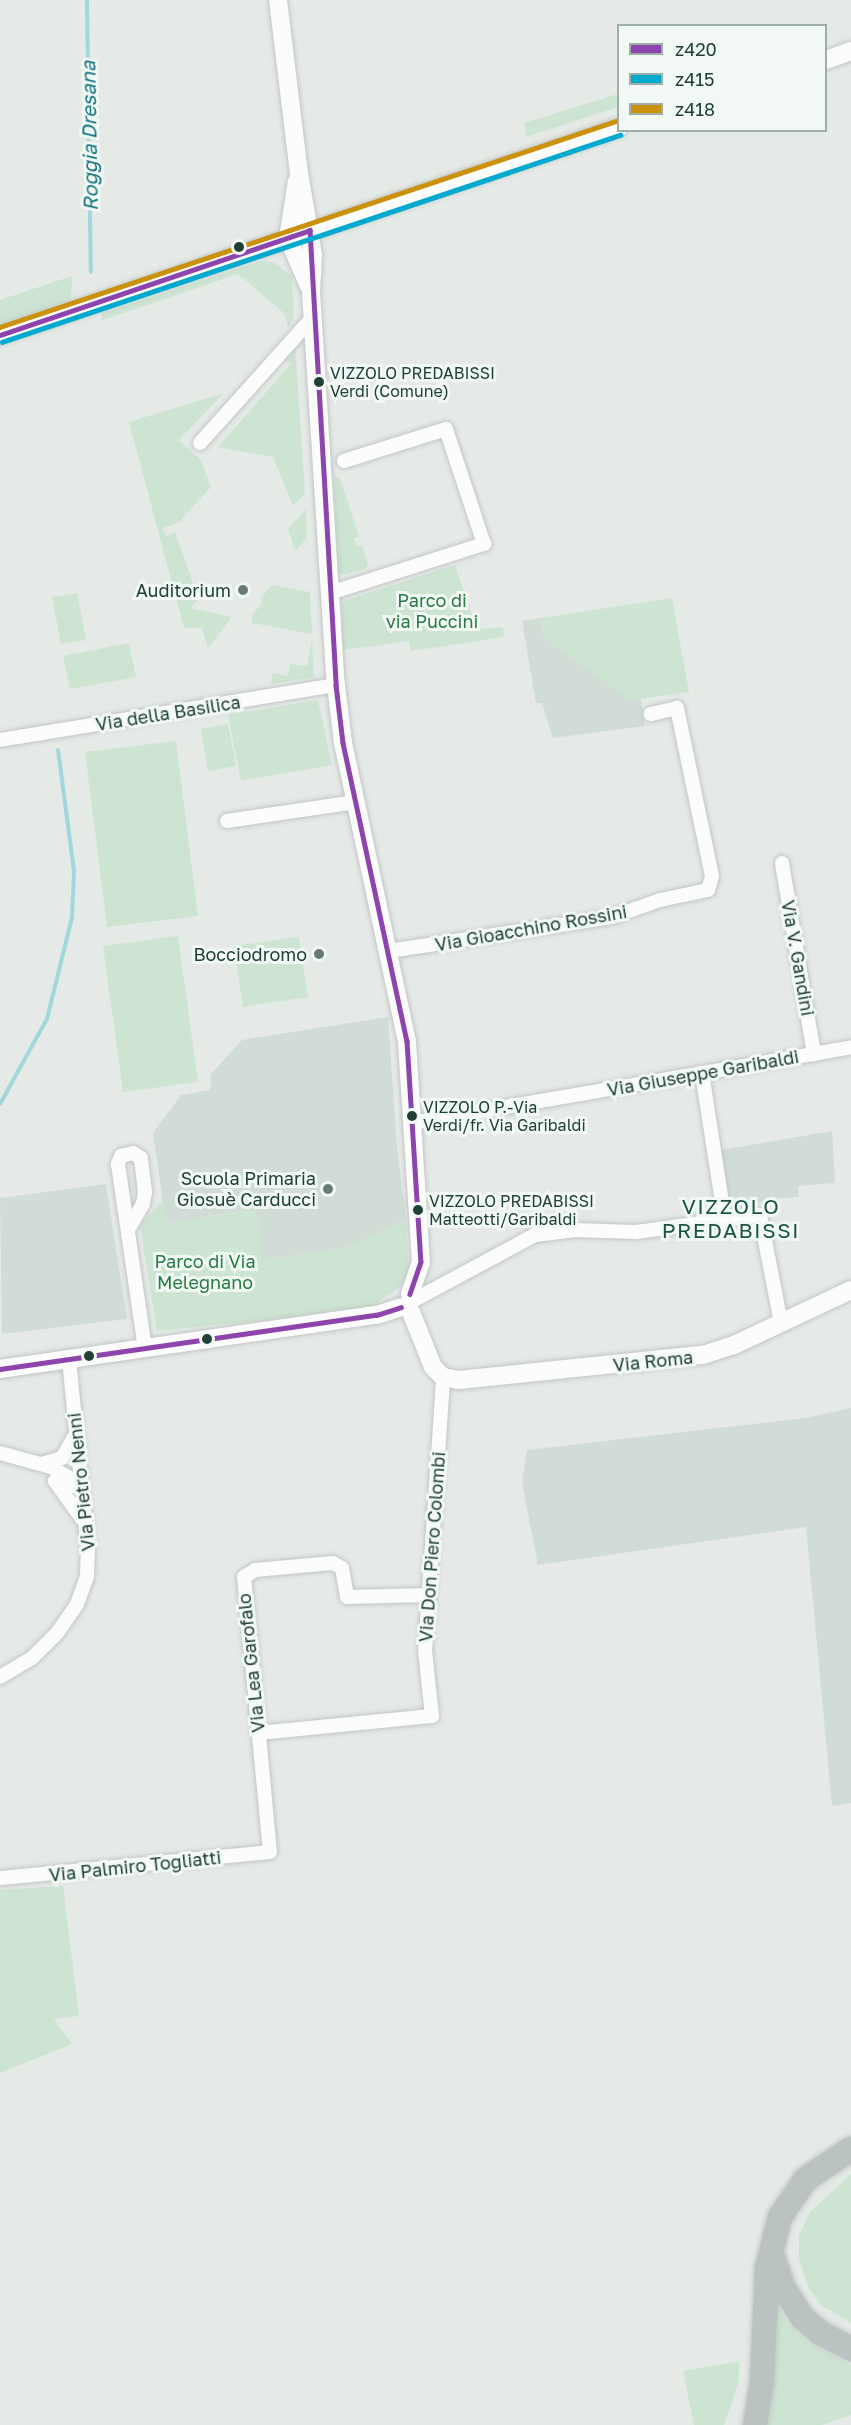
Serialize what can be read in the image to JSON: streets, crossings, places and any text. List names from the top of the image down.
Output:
{
  "streets": {
    "street": [
      "Via della Basilica",
      "Via Gioacchino Rossini",
      "Via V. Gandini",
      "Via Giuseppe Garibaldi",
      "Via Roma",
      "Via Pietro Nenni",
      "Via Don Piero Colombi",
      "Via Lea Garofalo",
      "Via Palmiro Togliatti"
    ]
  },
  "crossings": [
    ["Via V. Gandini", "Via Giuseppe Garibaldi"],
    ["Via Roma", "Via Don Piero Colombi"],
    ["Via Don Piero Colombi", "Via Lea Garofalo"],
    ["Via Lea Garofalo", "Via Palmiro Togliatti"]
  ],
  "districts": ["VIZZOLO PREDABISSI"],
  "water": ["Roggia Dresana"],
  "parks": ["Parco di via Puccini", "Parco di Via Melegnano"],
  "places": [
    "VIZZOLO PREDABISSI Verdi (Comune)",
    "Auditorium",
    "Bocciodromo",
    "VIZZOLO P.-Via Verdi/fr. Via Garibaldi",
    "Scuola Primaria Giosuè Carducci",
    "VIZZOLO PREDABISSI Matteotti/Garibaldi"
  ],
  "lines": ["transit line z418", "transit line z415", "transit line z420"],
  "legend": ["z420", "z415", "z418"]
}
